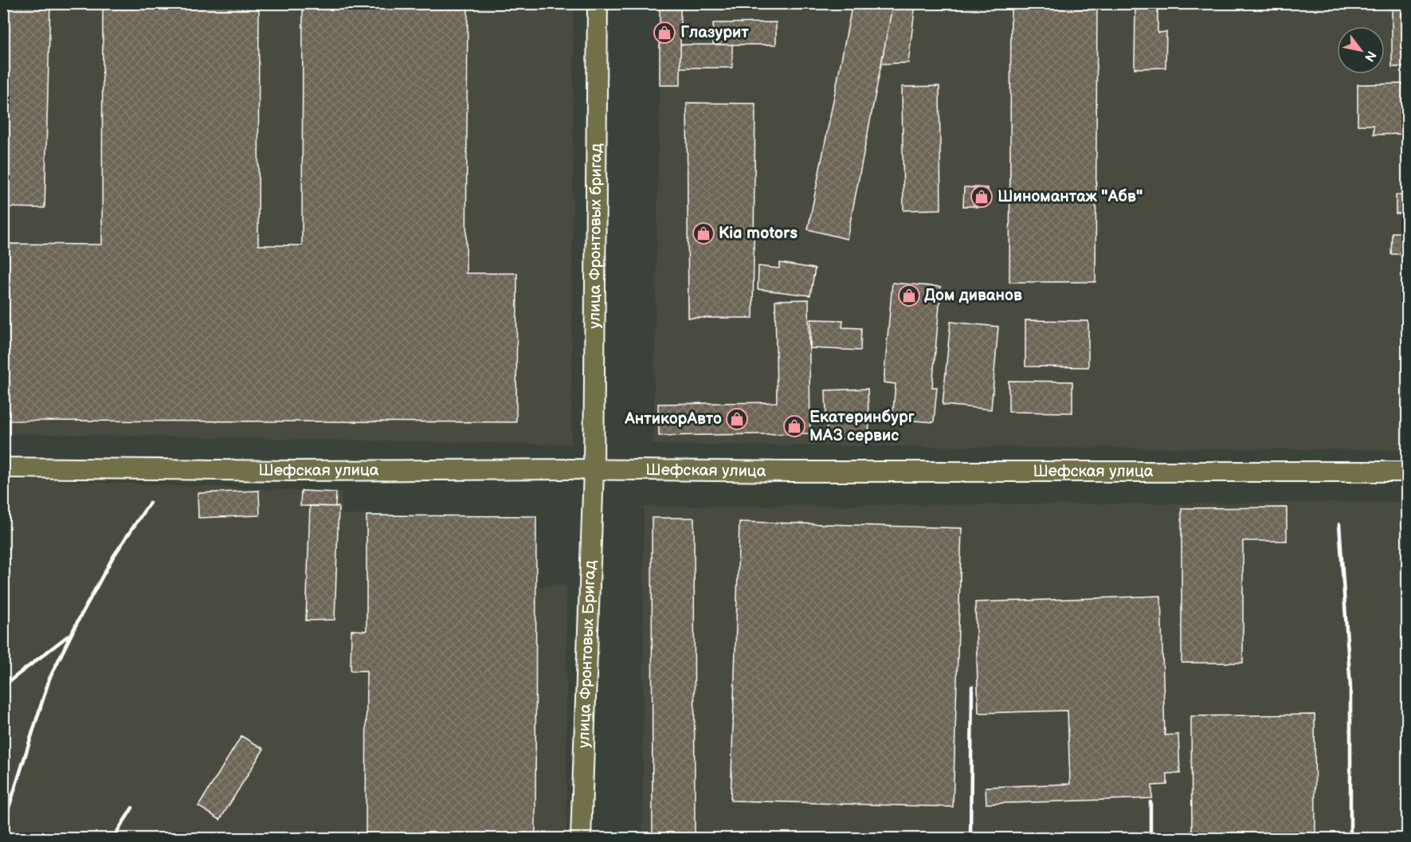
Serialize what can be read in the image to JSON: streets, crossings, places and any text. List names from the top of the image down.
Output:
{
  "streets": {
    "main road": ["улица Фронтовых бригад", "Шефская улица", "улица Фронтовых Бригад"]
  },
  "crossings": [
    ["улица Фронтовых бригад", "Шефская улица"],
    ["улица Фронтовых бригад", "улица Фронтовых Бригад"],
    ["Шефская улица", "улица Фронтовых Бригад"]
  ],
  "places": {
    "shop": [
      "Глазурит",
      "Шиномантаж \"Абв\"",
      "Kia motors",
      "Дом диванов",
      "АнтикорАвто",
      "Екатеринбург МАЗ сервис"
    ]
  },
  "north": "bottom right"
}
